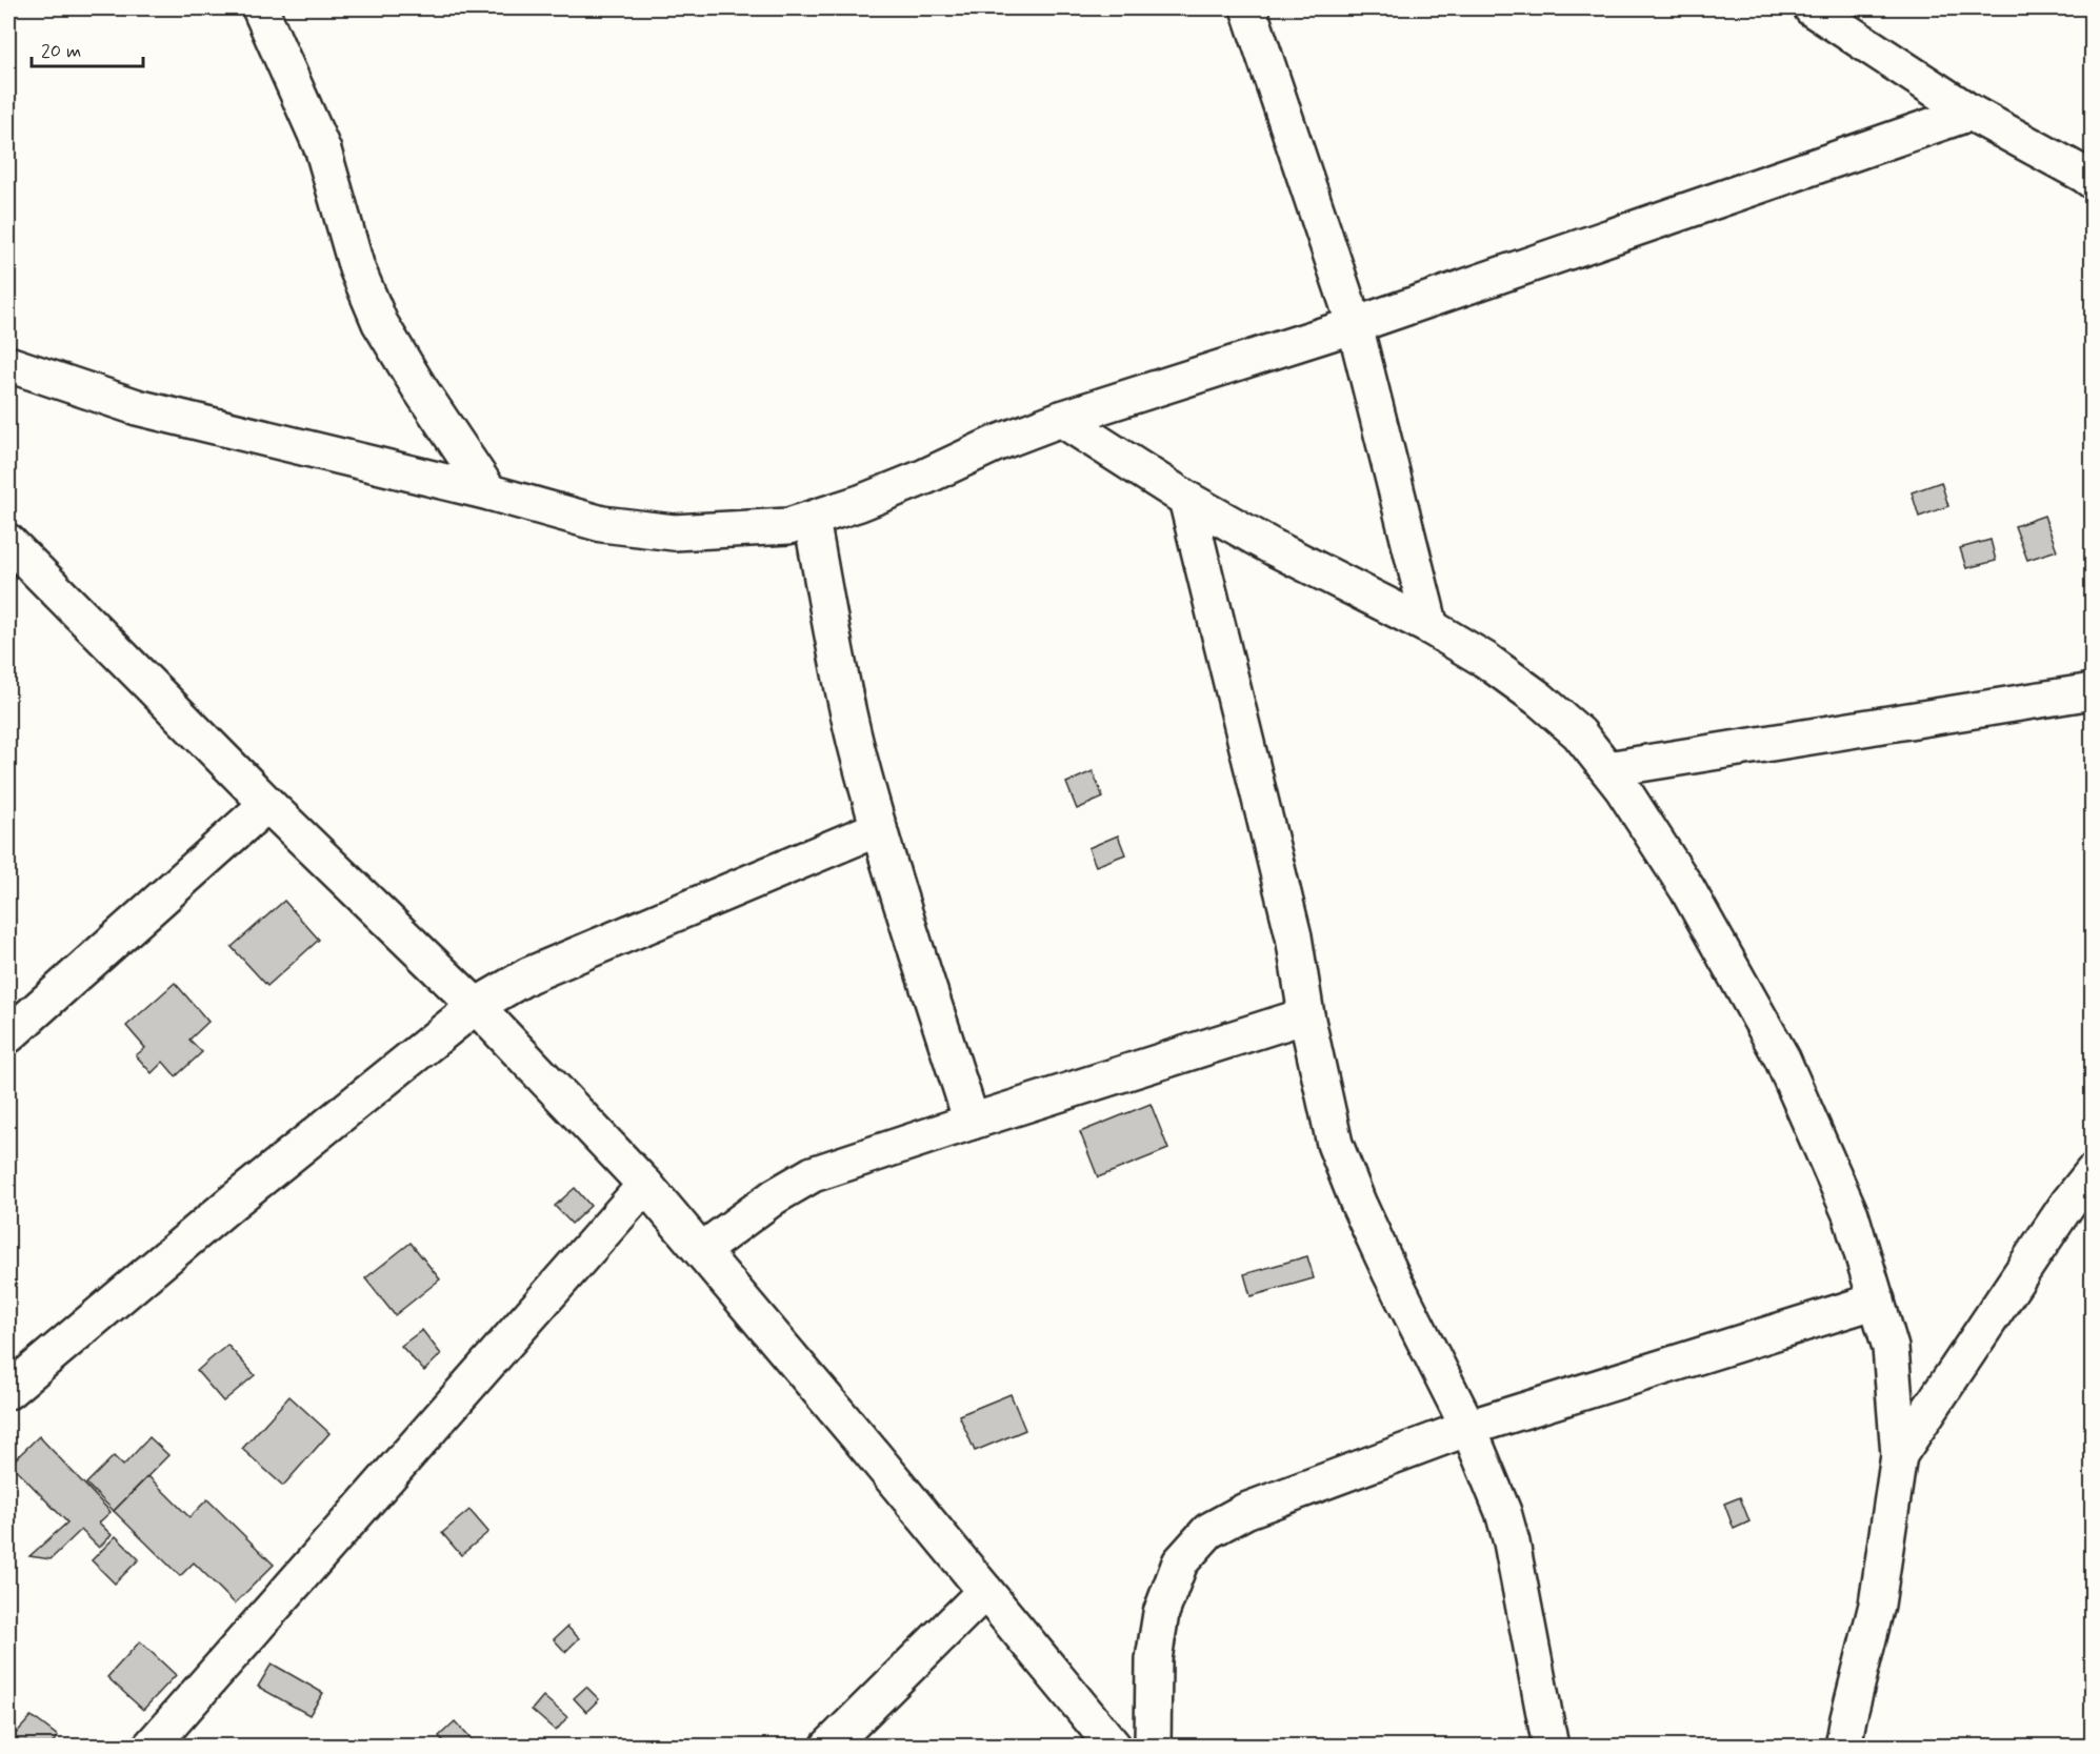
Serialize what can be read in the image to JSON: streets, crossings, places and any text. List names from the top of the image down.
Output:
{
  "scale_bar": "20 m"
}
